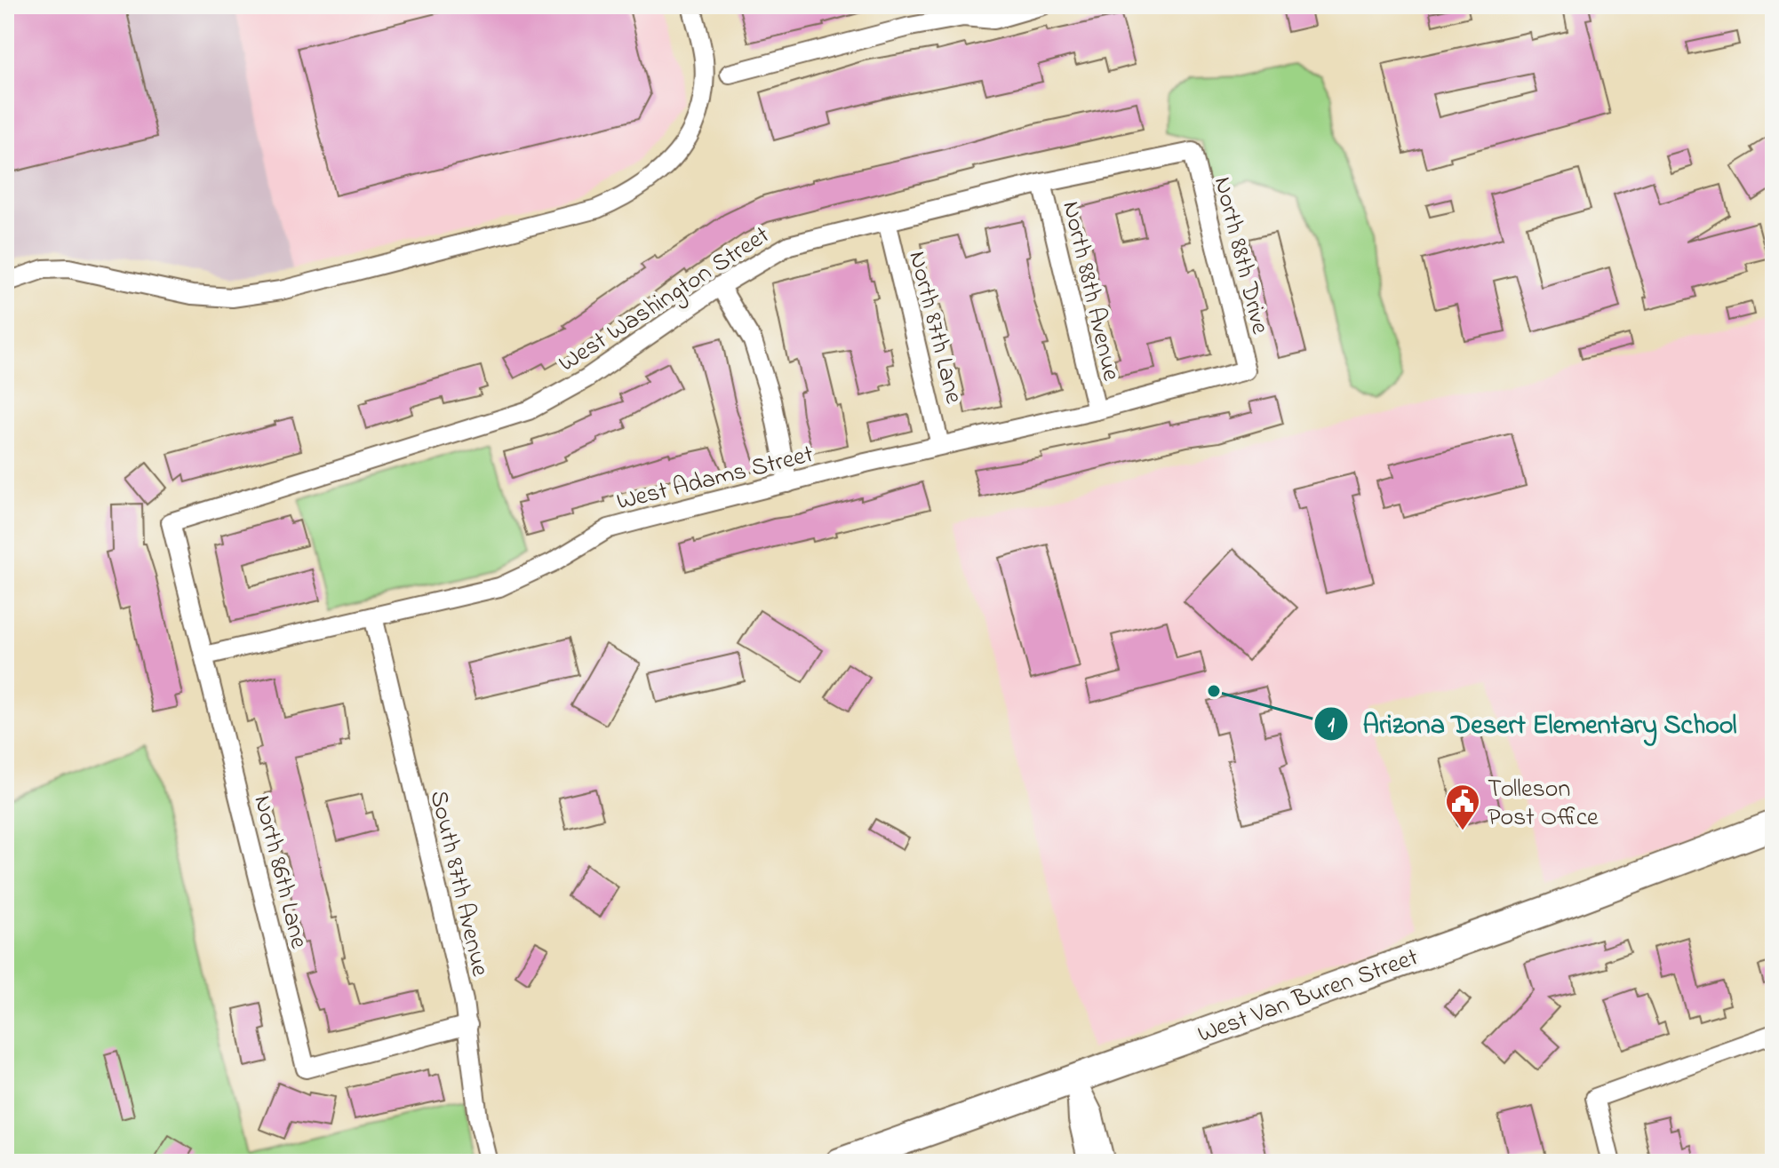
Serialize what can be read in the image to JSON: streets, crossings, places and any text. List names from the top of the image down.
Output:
{
  "streets": {
    "main road": ["West Van Buren Street"],
    "street": [
      "North 88th Drive",
      "North 88th Avenue",
      "West Washington Street",
      "North 87th Lane",
      "West Adams Street",
      "North 86th Lane",
      "South 87th Avenue"
    ]
  },
  "crossings": [
    ["North 88th Drive", "West Washington Street"],
    ["North 88th Drive", "West Adams Street"],
    ["North 88th Avenue", "West Washington Street"],
    ["North 88th Avenue", "West Adams Street"],
    ["West Washington Street", "North 87th Lane"],
    ["West Washington Street", "North 86th Lane"],
    ["North 87th Lane", "West Adams Street"],
    ["West Adams Street", "North 86th Lane"],
    ["West Adams Street", "South 87th Avenue"],
    ["North 86th Lane", "South 87th Avenue"]
  ],
  "places": {
    "other": ["Arizona Desert Elementary School"],
    "public building": ["Tolleson Post Office"]
  }
}
